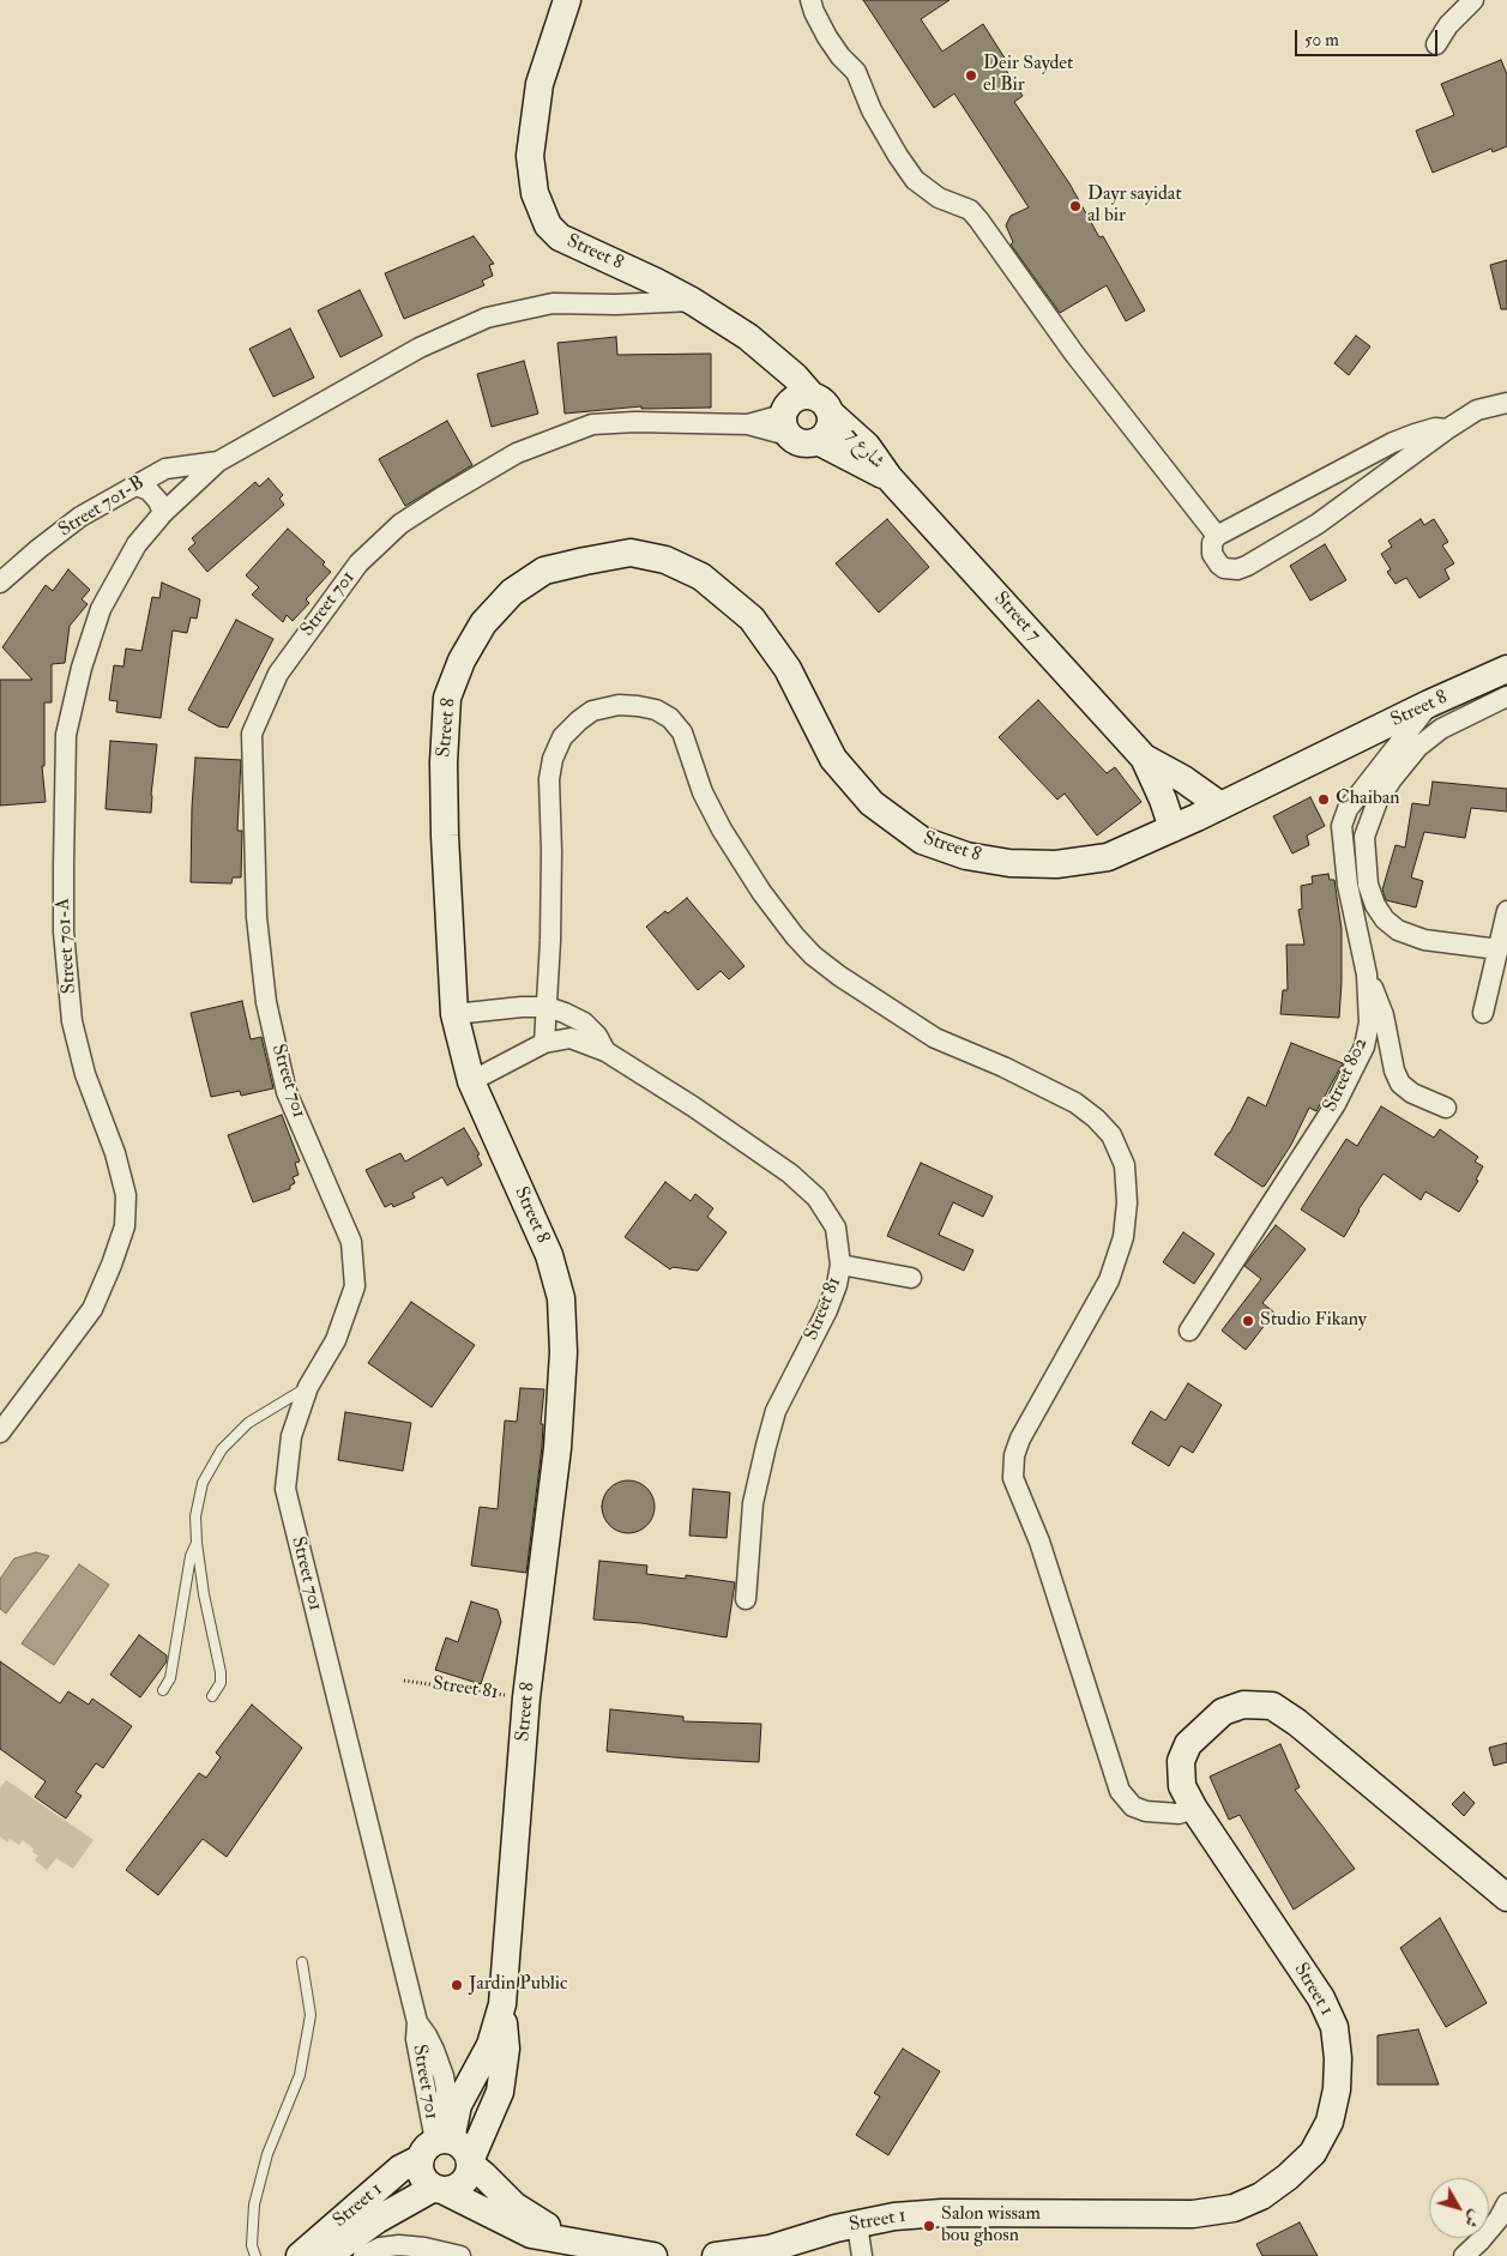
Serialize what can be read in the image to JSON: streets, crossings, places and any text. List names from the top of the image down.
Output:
{
  "streets": {
    "street": [
      "Street 8",
      "شارع 7",
      "Street 701-B",
      "Street 701",
      "Street 7",
      "Street 701-A",
      "Street 802",
      "Street 81",
      "Street 1"
    ]
  },
  "crossings": [
    ["Street 8", "شارع 7"],
    ["Street 8", "Street 701"],
    ["Street 8", "Street 802"],
    ["Street 8", "Street 81"],
    ["Street 8", "Street 1"],
    ["شارع 7", "Street 701"],
    ["شارع 7", "Street 7"],
    ["Street 701-B", "Street 701-A"],
    ["Street 701", "Street 1"]
  ],
  "places": [
    "Deir Saydet el Bir",
    "Dayr sayidat al bir",
    "Chaiban",
    "Studio Fikany",
    "Jardin Public",
    "Salon wissam bou ghosn"
  ],
  "scale_bar": "50 m",
  "north": "bottom right"
}
